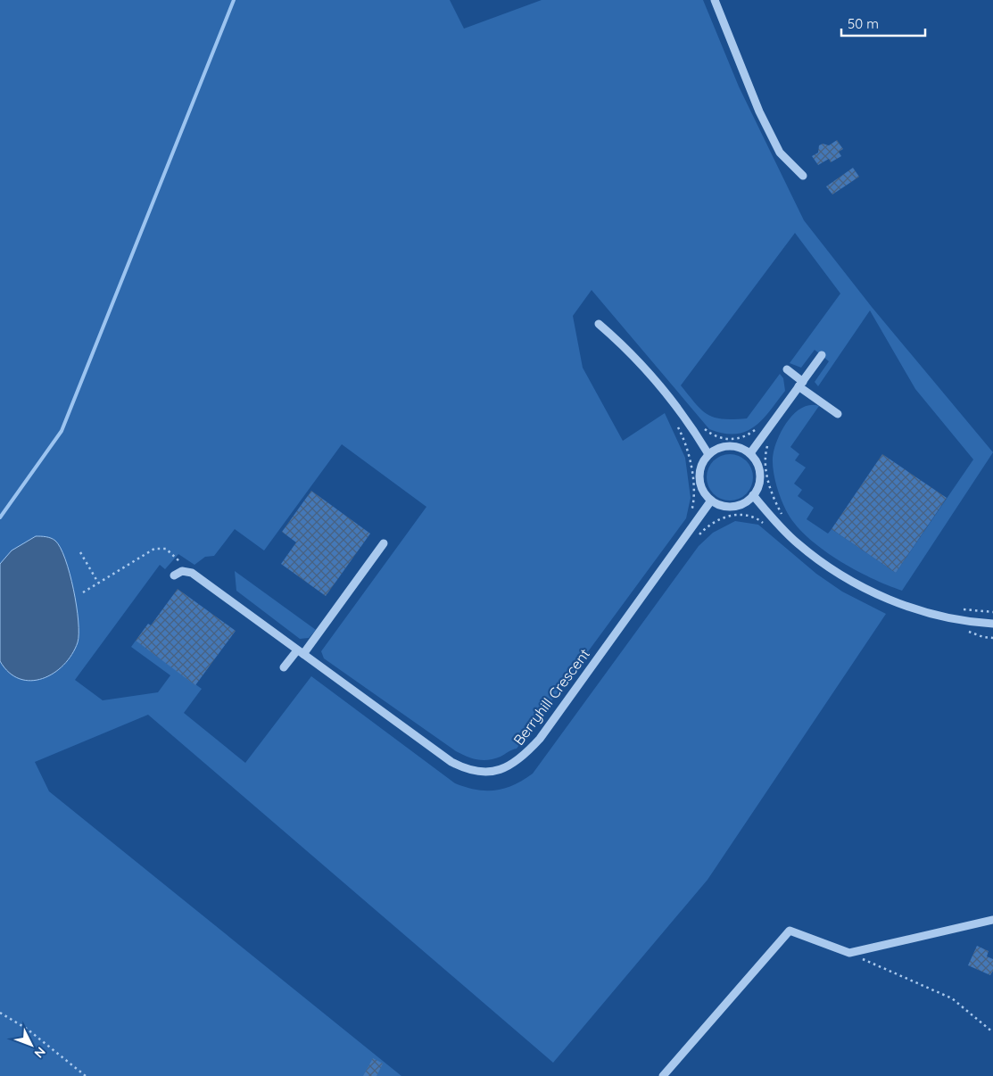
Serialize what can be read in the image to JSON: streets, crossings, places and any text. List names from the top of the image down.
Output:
{
  "streets": {
    "street": ["Berryhill Crescent"]
  },
  "scale_bar": "50 m",
  "north": "bottom right"
}
